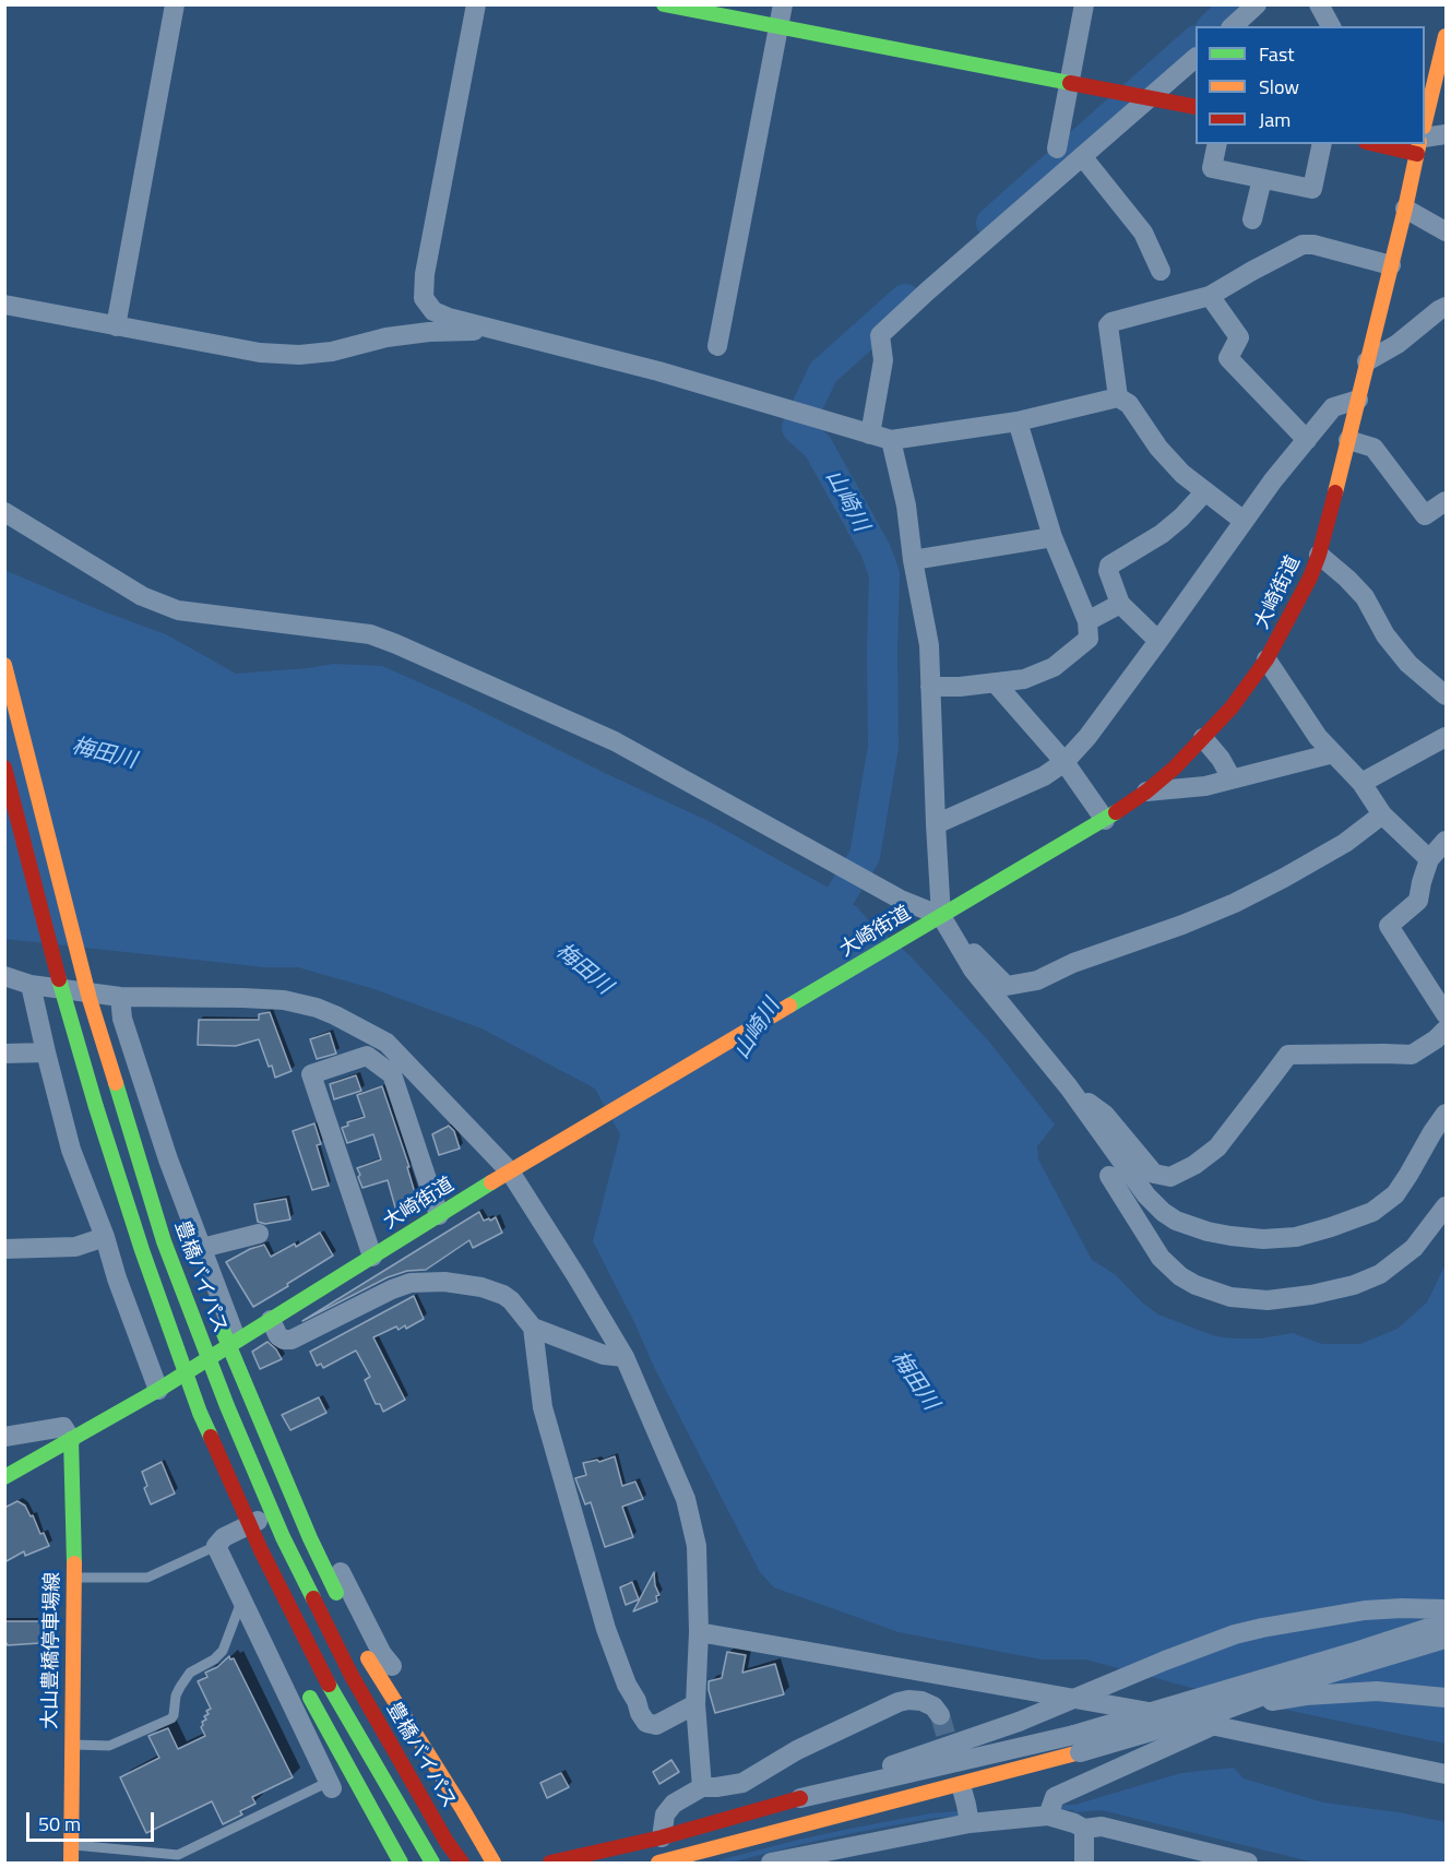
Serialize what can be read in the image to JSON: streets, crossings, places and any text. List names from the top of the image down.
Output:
{
  "streets": {
    "main road": ["大崎街道", "豊橋バイパス", "大山豊橋停車場線"]
  },
  "crossings": [
    ["大崎街道", "大山豊橋停車場線"]
  ],
  "water": ["山崎川", "梅田川"],
  "legend": ["Fast", "Slow", "Jam"],
  "scale_bar": "50 m"
}
